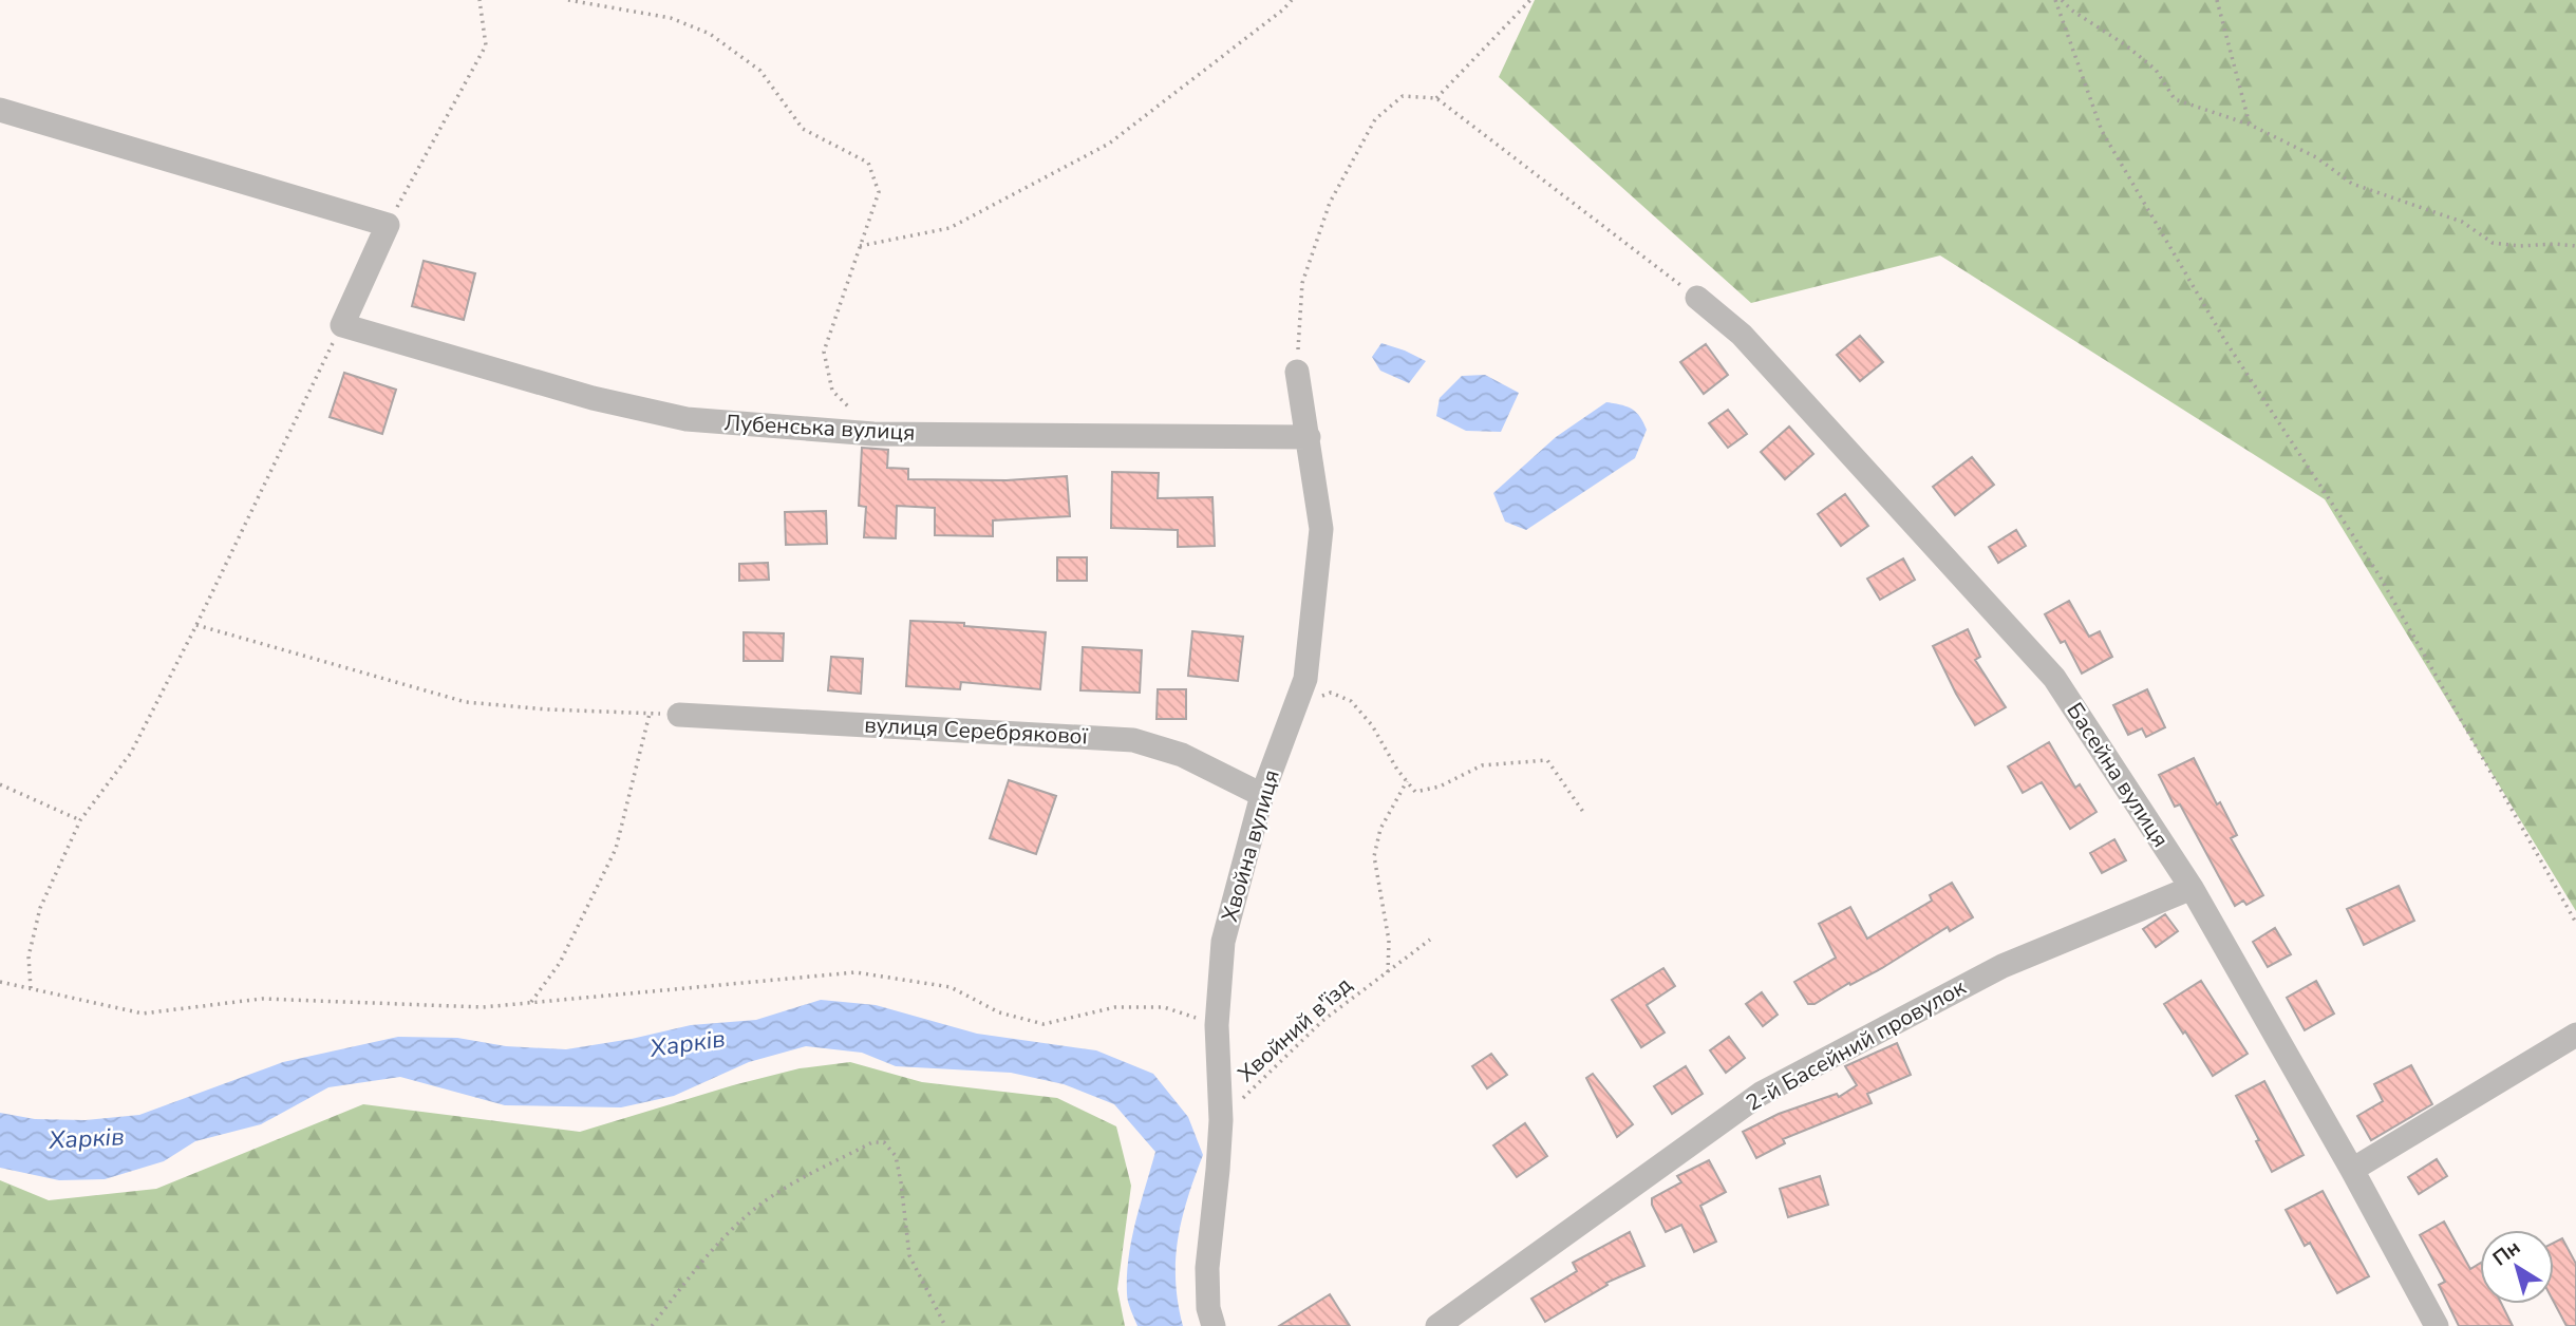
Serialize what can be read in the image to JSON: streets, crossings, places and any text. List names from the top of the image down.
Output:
{
  "streets": {
    "street": [
      "Лубeнська вулиця",
      "вулиця Серебрякової",
      "Басейна вулиця",
      "Хвойна вулиця",
      "2-й Басейний провулок"
    ],
    "path": ["Хвойний в'їзд"]
  },
  "crossings": [
    ["Лубeнська вулиця", "Хвойна вулиця"],
    ["вулиця Серебрякової", "Хвойна вулиця"],
    ["Басейна вулиця", "2-й Басейний провулок"],
    ["Хвойна вулиця", "Хвойний в'їзд"]
  ],
  "water": ["Харків"],
  "north": "top left"
}
